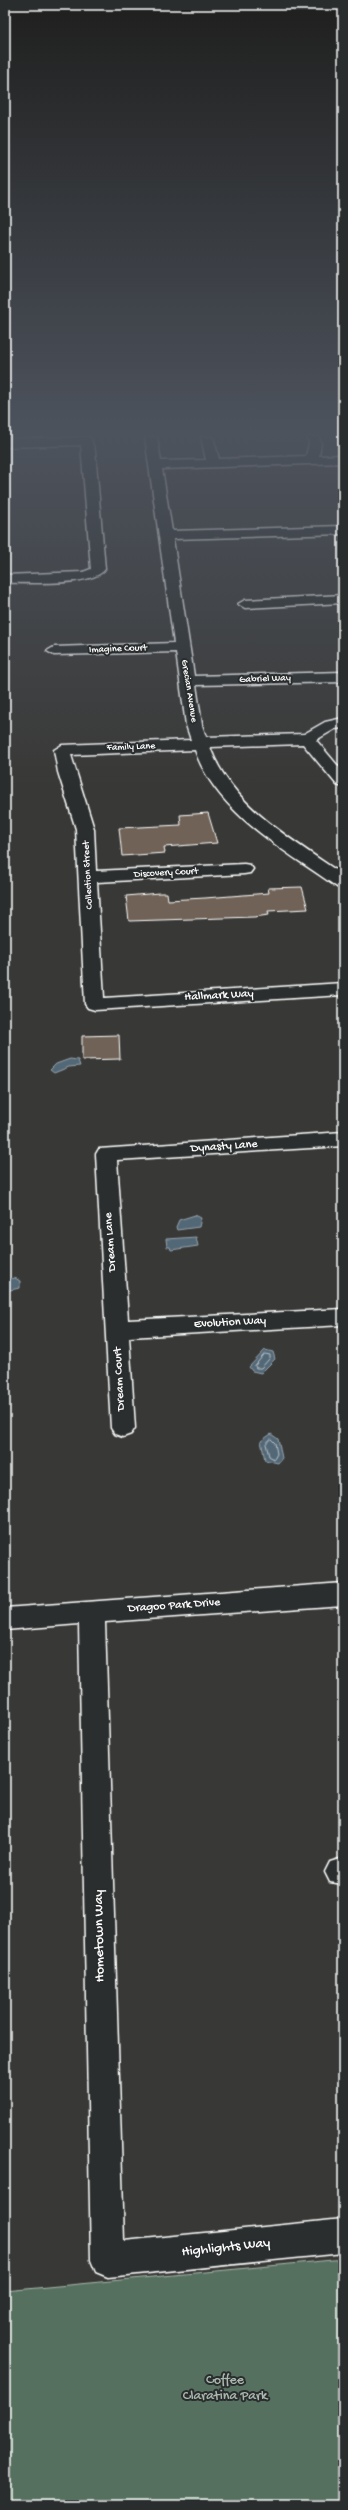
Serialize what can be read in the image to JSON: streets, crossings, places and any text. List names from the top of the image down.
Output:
{
  "streets": {
    "street": [
      "Imagine Court",
      "Gabriel Way",
      "Grecian Avenue",
      "Family Lane",
      "Discovery Court",
      "Collection Street",
      "Hallmark Way",
      "Dynasty Lane",
      "Dream Lane",
      "Evolution Way",
      "Dream Court",
      "Dragoo Park Drive",
      "Hometown Way",
      "Highlights Way"
    ]
  },
  "crossings": [
    ["Imagine Court", "Grecian Avenue"],
    ["Gabriel Way", "Grecian Avenue"],
    ["Grecian Avenue", "Family Lane"],
    ["Family Lane", "Collection Street"],
    ["Discovery Court", "Collection Street"],
    ["Collection Street", "Hallmark Way"],
    ["Dynasty Lane", "Dream Lane"],
    ["Dream Lane", "Evolution Way"],
    ["Dream Lane", "Dream Court"],
    ["Evolution Way", "Dream Court"],
    ["Dragoo Park Drive", "Hometown Way"],
    ["Hometown Way", "Highlights Way"]
  ],
  "parks": ["Coffee Claratina Park"]
}
